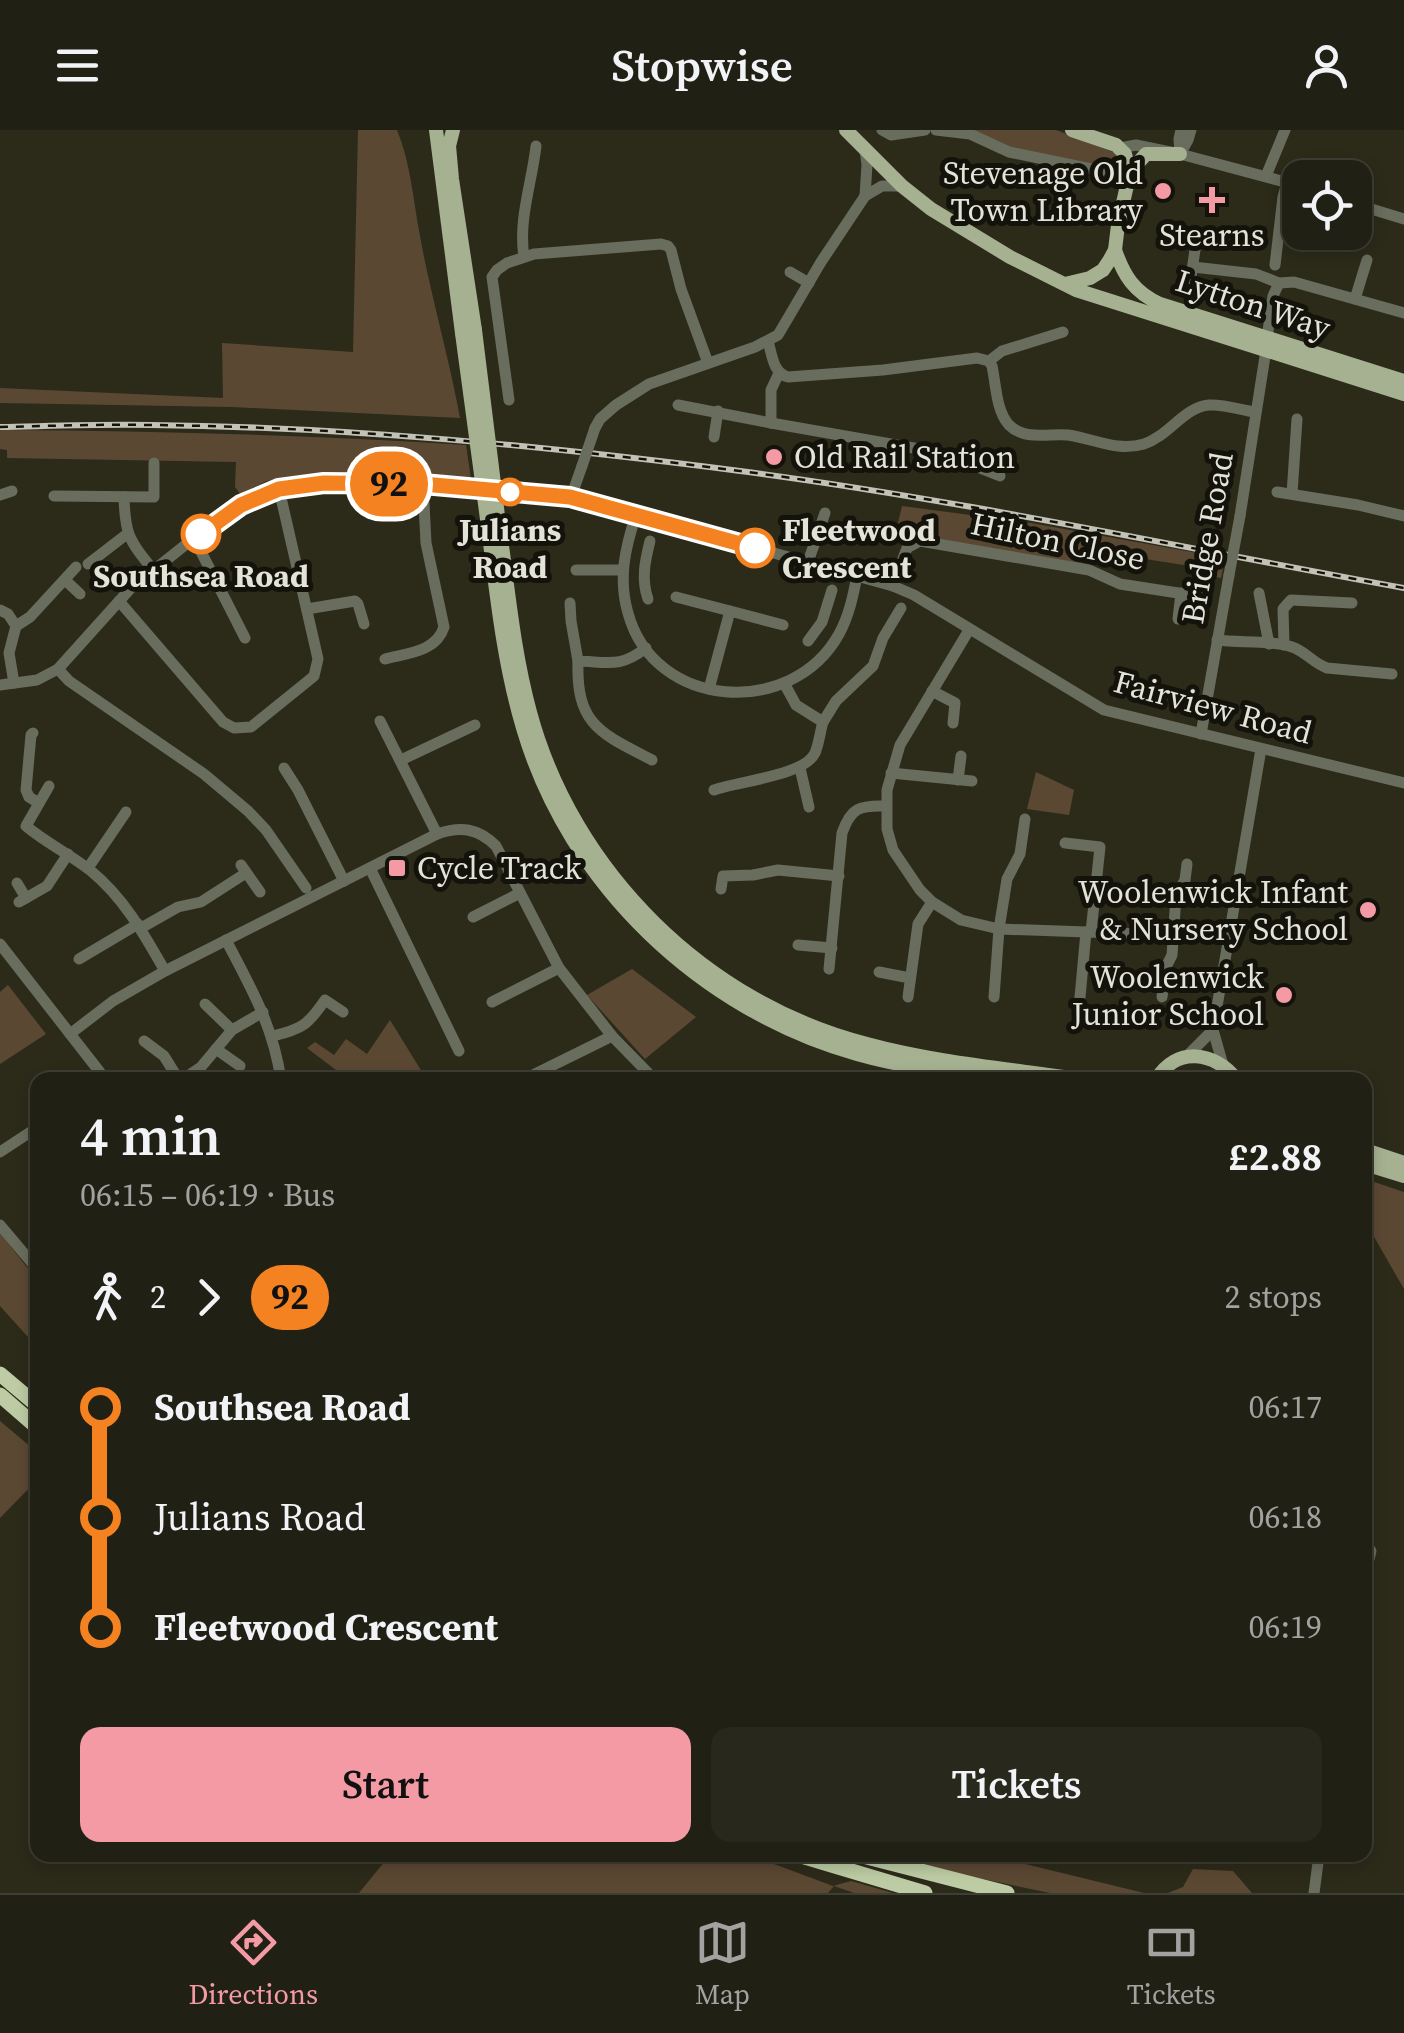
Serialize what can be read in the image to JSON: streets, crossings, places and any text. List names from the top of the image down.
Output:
{
  "streets": {
    "main road": ["Lytton Way"],
    "street": ["Bridge Road", "Hilton Close", "Fairview Road"]
  },
  "crossings": [
    ["Lytton Way", "Bridge Road"],
    ["Bridge Road", "Fairview Road"],
    ["Hilton Close", "Fairview Road"]
  ],
  "places": {
    "other": [
      "Stevenage Old Town Library",
      "Old Rail Station",
      "Julians Road",
      "Southsea Road",
      "Fleetwood Crescent",
      "Woolenwick Infant & Nursery School",
      "Woolenwick Junior School"
    ],
    "health": ["Stearns"],
    "transit": ["Cycle Track"]
  },
  "lines": ["bus line 92"],
  "page": {
    "header": "Stopwise",
    "on_map": "92",
    "heading": ["4 min", "06:15 – 06:19 · Bus", "£2.88"],
    "legs": ["2", "92", "2 stops"],
    "list": [
      {
        "name": "Southsea Road",
        "value": "06:17"
      },
      {
        "name": "Julians Road",
        "value": "06:18"
      },
      {
        "name": "Fleetwood Crescent",
        "value": "06:19"
      }
    ],
    "buttons": ["Start", "Tickets"],
    "tabs": ["Directions", "Map", "Tickets"]
  }
}
